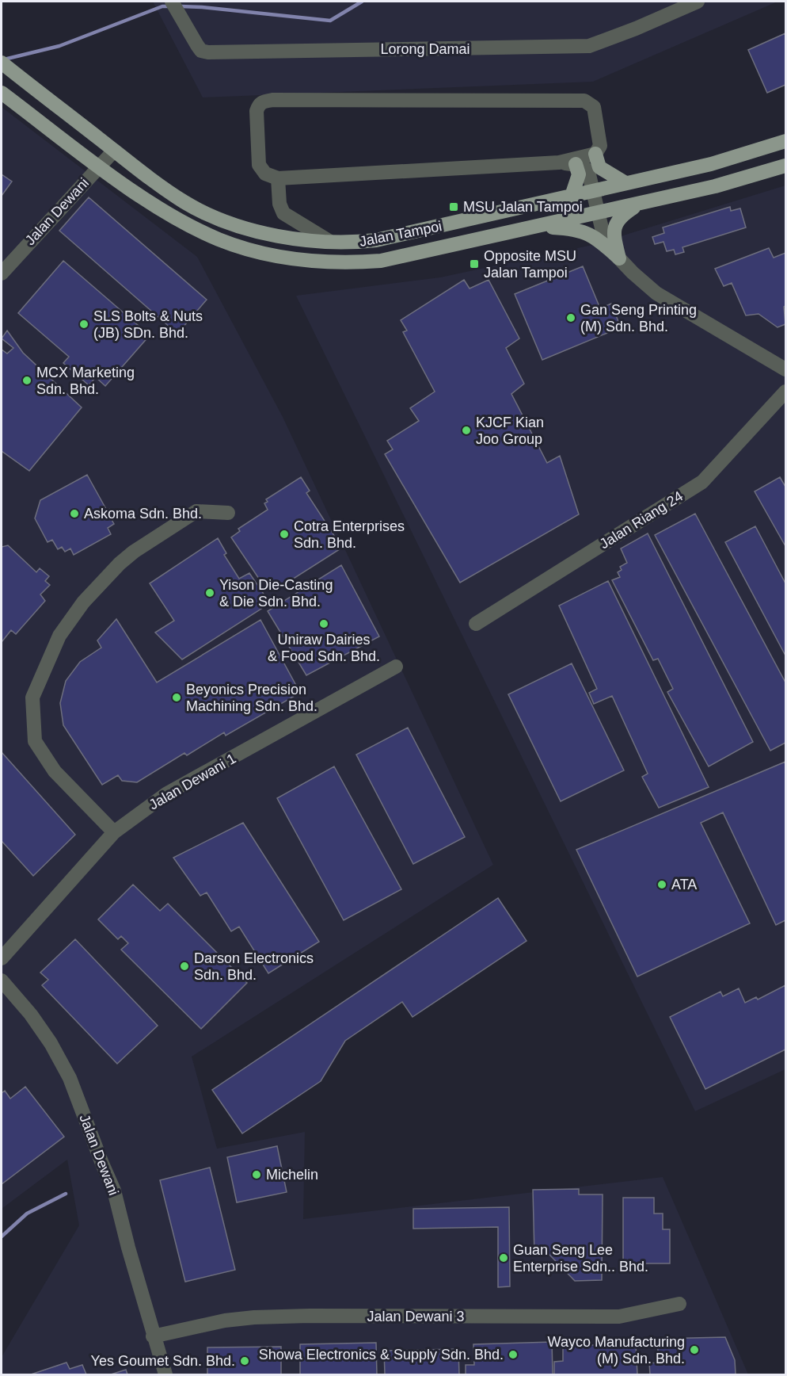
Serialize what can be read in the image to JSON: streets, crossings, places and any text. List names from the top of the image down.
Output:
{
  "streets": {
    "main road": ["Jalan Tampoi"],
    "street": [
      "Lorong Damai",
      "Jalan Dewani",
      "Jalan Riang 24",
      "Jalan Dewani 1",
      "Jalan Dewani 3"
    ]
  },
  "crossings": [
    ["Jalan Dewani", "Jalan Tampoi"],
    ["Jalan Dewani", "Jalan Dewani 3"]
  ],
  "places": {
    "transit": ["MSU Jalan Tampoi", "Opposite MSU Jalan Tampoi"],
    "other": [
      "Gan Seng Printing (M) Sdn. Bhd.",
      "SLS Bolts & Nuts (JB) SDn. Bhd.",
      "MCX Marketing Sdn. Bhd.",
      "KJCF Kian Joo Group",
      "Askoma Sdn. Bhd.",
      "Cotra Enterprises Sdn. Bhd.",
      "Yison Die-Casting & Die Sdn. Bhd.",
      "Uniraw Dairies & Food Sdn. Bhd.",
      "Beyonics Precision Machining Sdn. Bhd.",
      "ATA",
      "Darson Electronics Sdn. Bhd.",
      "Michelin",
      "Guan Seng Lee Enterprise Sdn.. Bhd.",
      "Wayco Manufacturing (M) Sdn. Bhd.",
      "Showa Electronics & Supply Sdn. Bhd.",
      "Yes Goumet Sdn. Bhd."
    ]
  }
}
